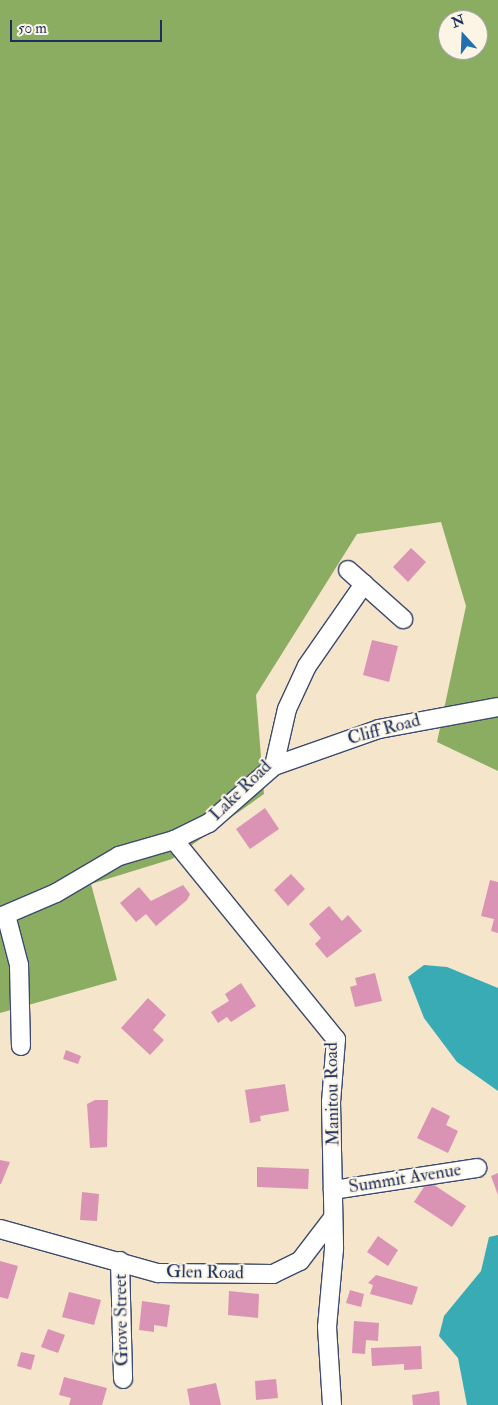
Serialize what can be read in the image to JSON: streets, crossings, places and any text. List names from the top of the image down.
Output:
{
  "streets": {
    "street": [
      "Cliff Road",
      "Lake Road",
      "Manitou Road",
      "Summit Avenue",
      "Glen Road",
      "Grove Street"
    ]
  },
  "crossings": [
    ["Cliff Road", "Lake Road"],
    ["Lake Road", "Manitou Road"],
    ["Manitou Road", "Summit Avenue"],
    ["Manitou Road", "Glen Road"],
    ["Glen Road", "Grove Street"]
  ],
  "scale_bar": "50 m",
  "north": "top"
}
